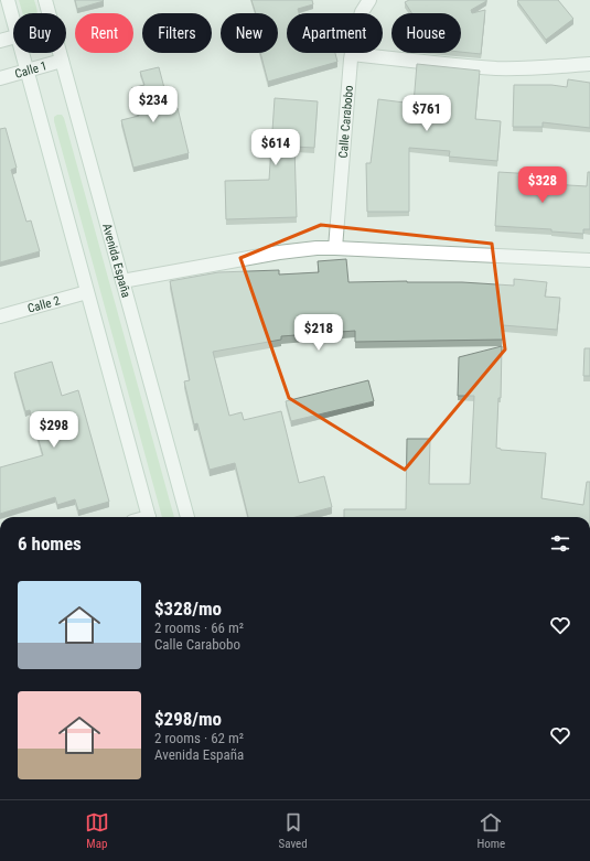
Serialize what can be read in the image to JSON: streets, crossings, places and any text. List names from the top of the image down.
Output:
{
  "streets": {
    "street": [
      "Calle 1",
      "Calle Carabobo",
      "Avenida España",
      "Calle 2"
    ]
  },
  "crossings": [
    ["Calle 1", "Avenida España"]
  ],
  "page": {
    "chip": [
      "Buy",
      "Rent",
      "Filters",
      "New",
      "Apartment",
      "House"
    ],
    "price": [
      "$234",
      "$761",
      "$614",
      "$328",
      "$218",
      "$298"
    ],
    "heading": "6 homes",
    "list": [
      {
        "name": "$328/mo",
        "note": "2 rooms · 66 m² · Calle Carabobo"
      },
      {
        "name": "$298/mo",
        "note": "2 rooms · 62 m² · Avenida España"
      }
    ],
    "tabs": ["Map", "Saved", "Home"]
  }
}
